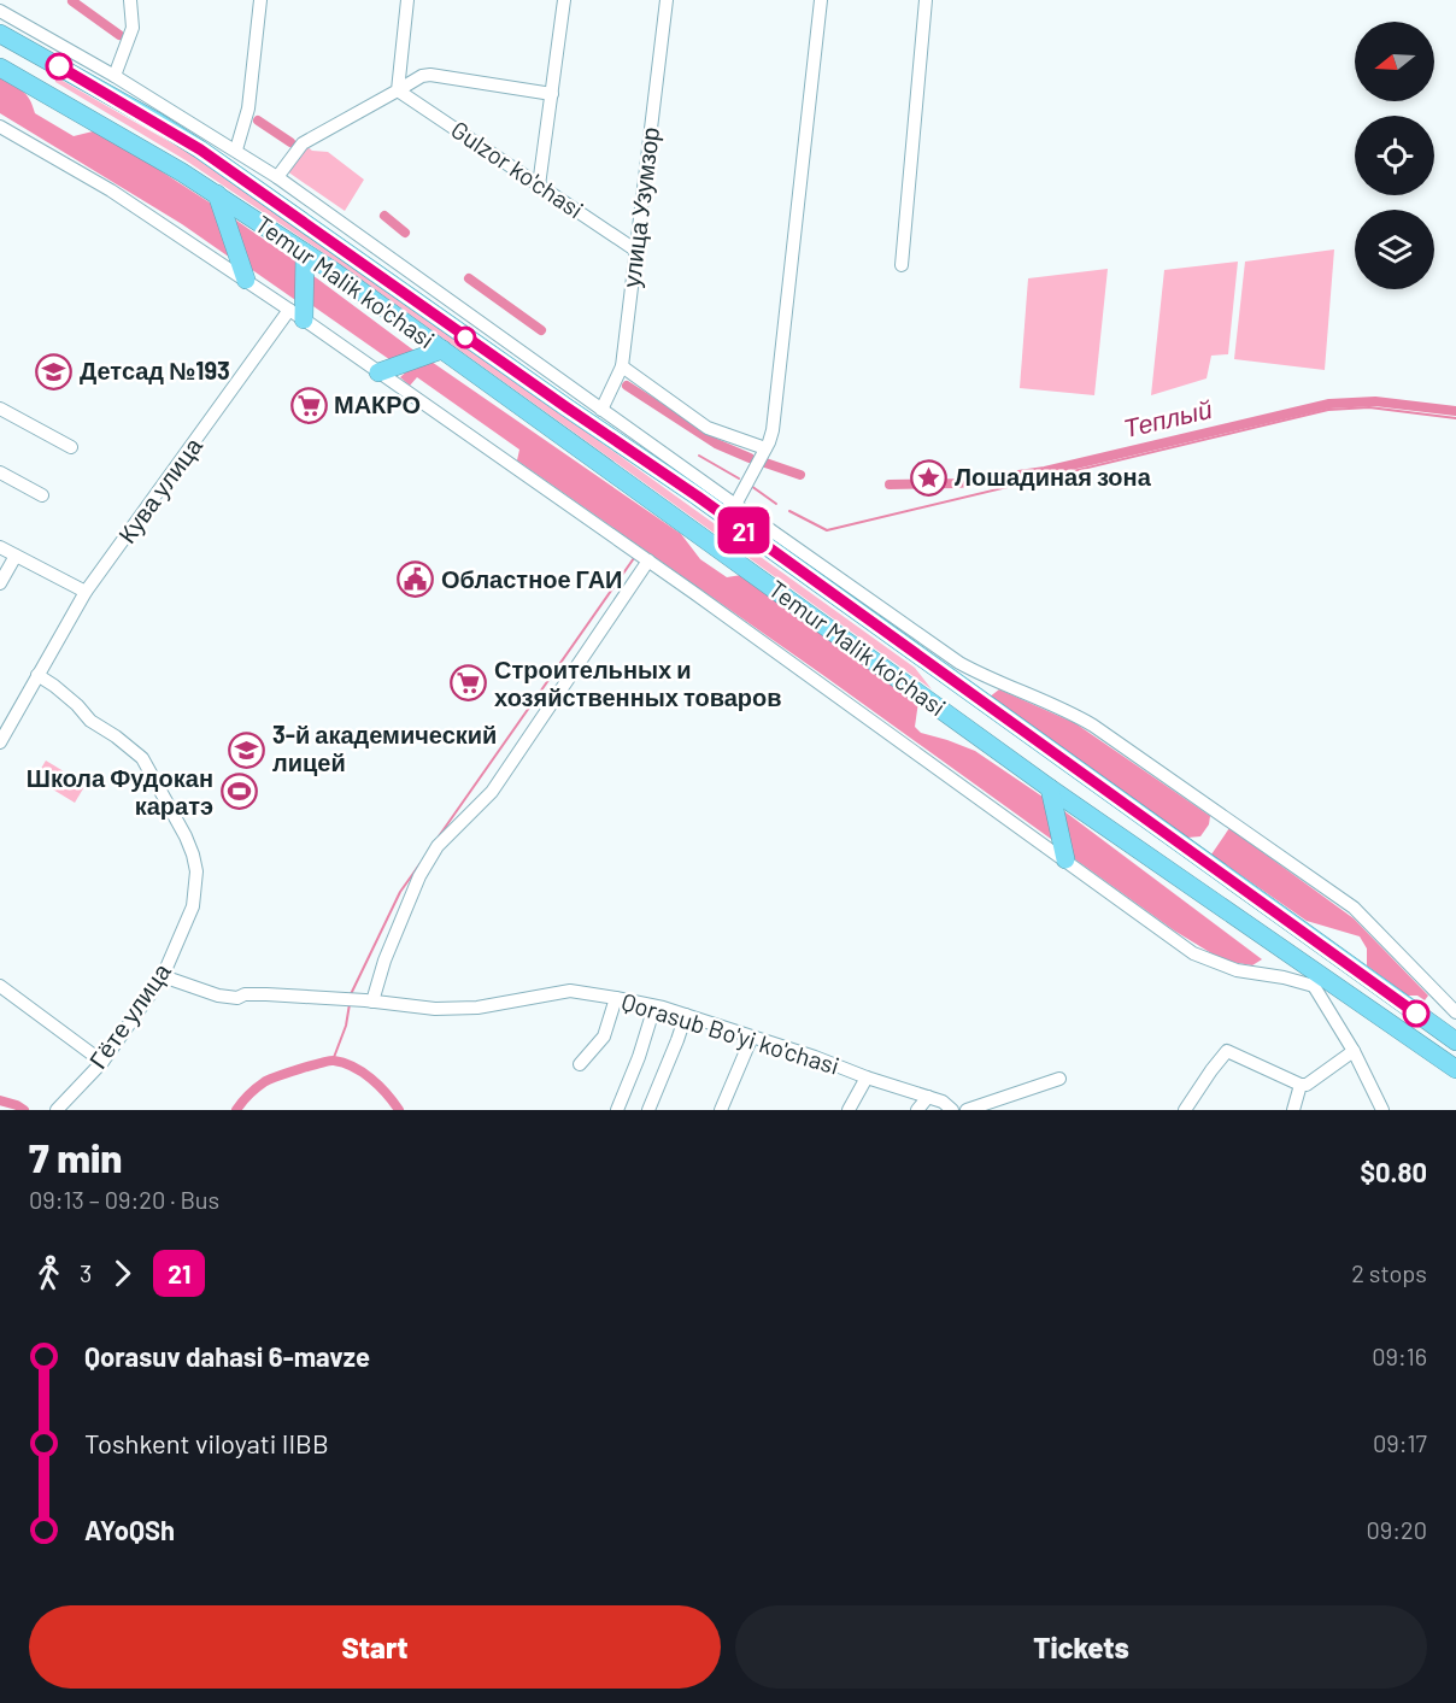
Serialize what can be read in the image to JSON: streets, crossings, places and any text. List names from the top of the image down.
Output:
{
  "streets": {
    "highway": ["Temur Malik ko'chasi"],
    "street": [
      "Gulzor ko'chasi",
      "улица Узумзор",
      "Кува улица",
      "Гёте улица",
      "Qorasub Bo'yi ko'chasi"
    ]
  },
  "crossings": [
    ["Gulzor ko'chasi", "улица Узумзор"],
    ["Кува улица", "Гёте улица"],
    ["Гёте улица", "Qorasub Bo'yi ko'chasi"]
  ],
  "water": ["Теплый"],
  "places": {
    "school or university": ["Детсад №193", "3-й академический лицей"],
    "supermarket": ["МАКРО", "Строительных и хозяйственных товаров"],
    "place": ["Лошадиная зона"],
    "public building": ["Областное ГАИ"],
    "sports": ["Школа Фудокан каратэ"]
  },
  "lines": ["bus line 21"],
  "north": "left",
  "page": {
    "on_map": "21",
    "heading": ["7 min", "09:13 – 09:20 · Bus", "$0.80"],
    "legs": ["3", "21", "2 stops"],
    "list": [
      {
        "name": "Qorasuv dahasi 6-mavze",
        "value": "09:16"
      },
      {
        "name": "Toshkent viloyati IIBB",
        "value": "09:17"
      },
      {
        "name": "AYoQSh",
        "value": "09:20"
      }
    ],
    "buttons": ["Start", "Tickets"]
  }
}
